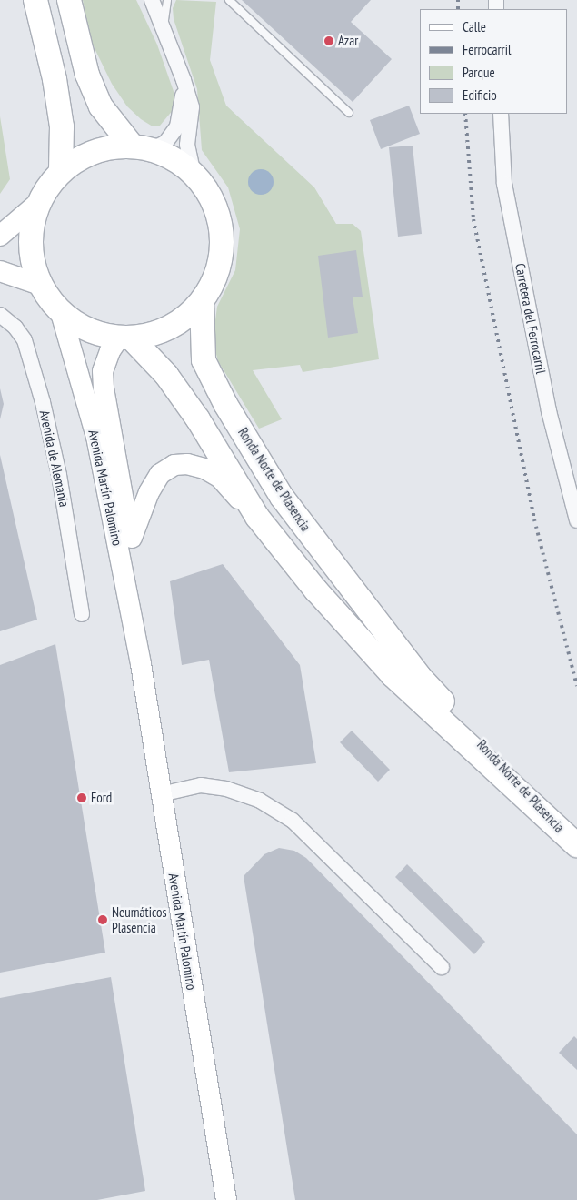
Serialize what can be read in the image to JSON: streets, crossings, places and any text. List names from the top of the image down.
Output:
{
  "streets": {
    "highway": ["Ronda Norte de Plasencia"],
    "main road": ["Avenida Martín Palomino"],
    "street": ["Carretera del Ferrocarril", "Avenida de Alemania"]
  },
  "crossings": [
    ["Ronda Norte de Plasencia", "Avenida Martín Palomino"]
  ],
  "places": ["Azar", "Ford", "Neumáticos Plasencia"],
  "legend": [
    "Calle",
    "Ferrocarril",
    "Parque",
    "Edificio"
  ]
}
